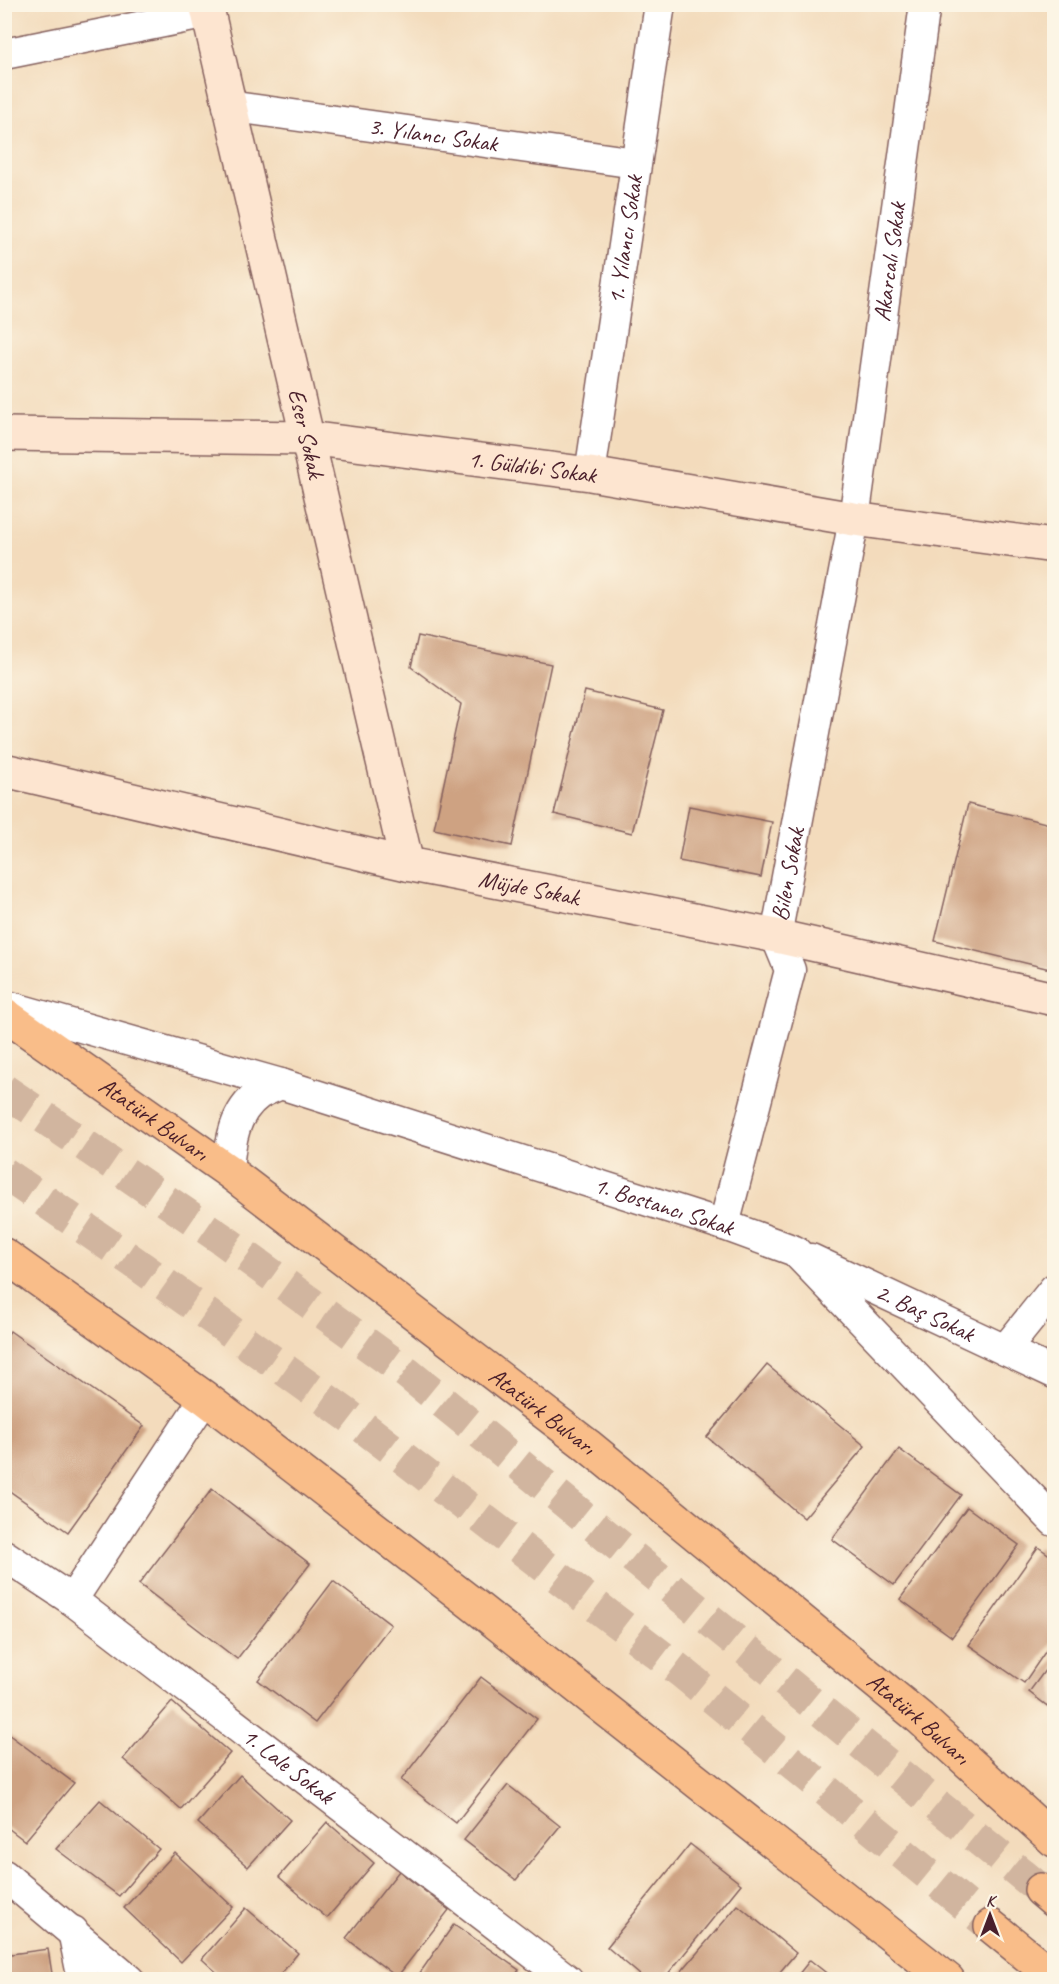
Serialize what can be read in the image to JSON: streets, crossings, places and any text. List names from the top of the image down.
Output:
{
  "streets": {
    "highway": ["Atatürk Bulvarı"],
    "street": [
      "3. Yılancı Sokak",
      "1. Yılancı Sokak",
      "Akarcalı Sokak",
      "Eser Sokak",
      "1. Güldibi Sokak",
      "Bilen Sokak",
      "Müjde Sokak",
      "1. Bostancı Sokak",
      "2. Baş Sokak",
      "1. Lale Sokak"
    ]
  },
  "crossings": [
    ["3. Yılancı Sokak", "1. Yılancı Sokak"],
    ["3. Yılancı Sokak", "Eser Sokak"],
    ["1. Yılancı Sokak", "1. Güldibi Sokak"],
    ["Akarcalı Sokak", "1. Güldibi Sokak"],
    ["Akarcalı Sokak", "Bilen Sokak"],
    ["Eser Sokak", "1. Güldibi Sokak"],
    ["Eser Sokak", "Müjde Sokak"],
    ["1. Güldibi Sokak", "Bilen Sokak"],
    ["Bilen Sokak", "Müjde Sokak"],
    ["Bilen Sokak", "1. Bostancı Sokak"],
    ["1. Bostancı Sokak", "2. Baş Sokak"]
  ],
  "north": "top"
}
